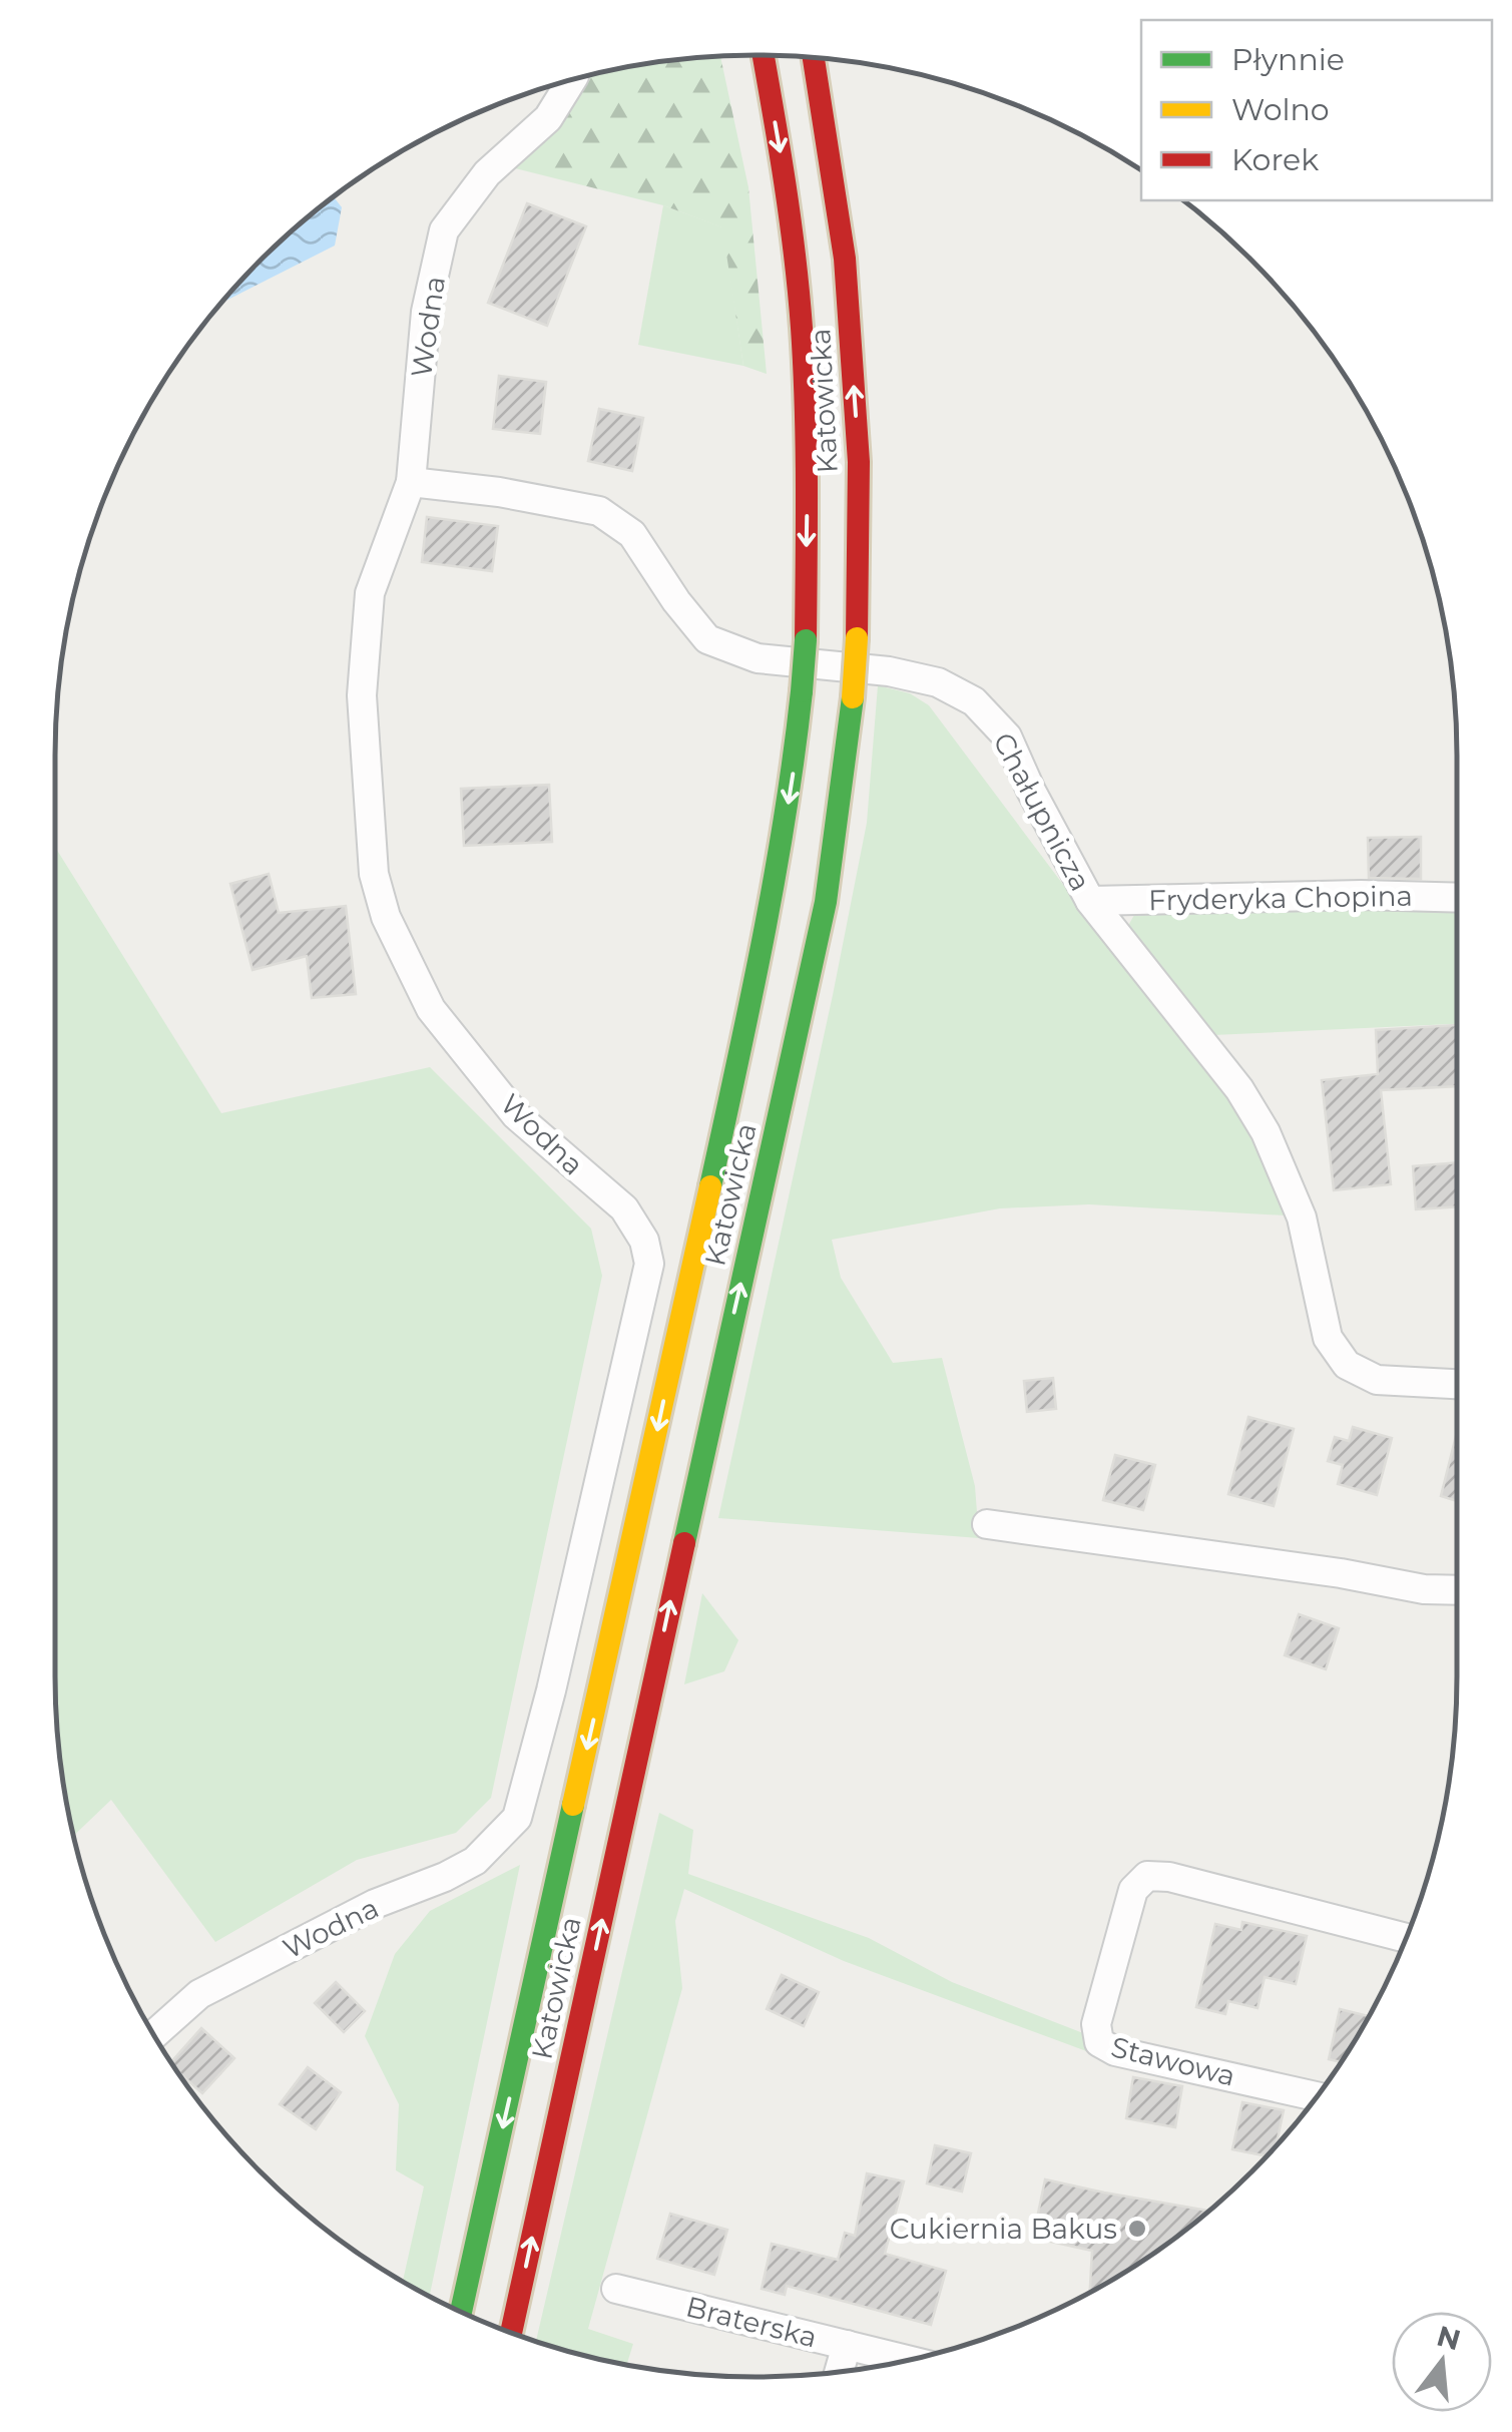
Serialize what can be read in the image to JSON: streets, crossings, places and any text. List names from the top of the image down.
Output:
{
  "streets": {
    "main road": ["Katowicka"],
    "street": [
      "Wodna",
      "Chałupnicza",
      "Fryderyka Chopina",
      "Stawowa",
      "Braterska"
    ]
  },
  "crossings": [
    ["Wodna", "Chałupnicza"],
    ["Chałupnicza", "Fryderyka Chopina"]
  ],
  "places": ["Cukiernia Bakus"],
  "legend": ["Płynnie", "Wolno", "Korek"],
  "north": "top"
}
